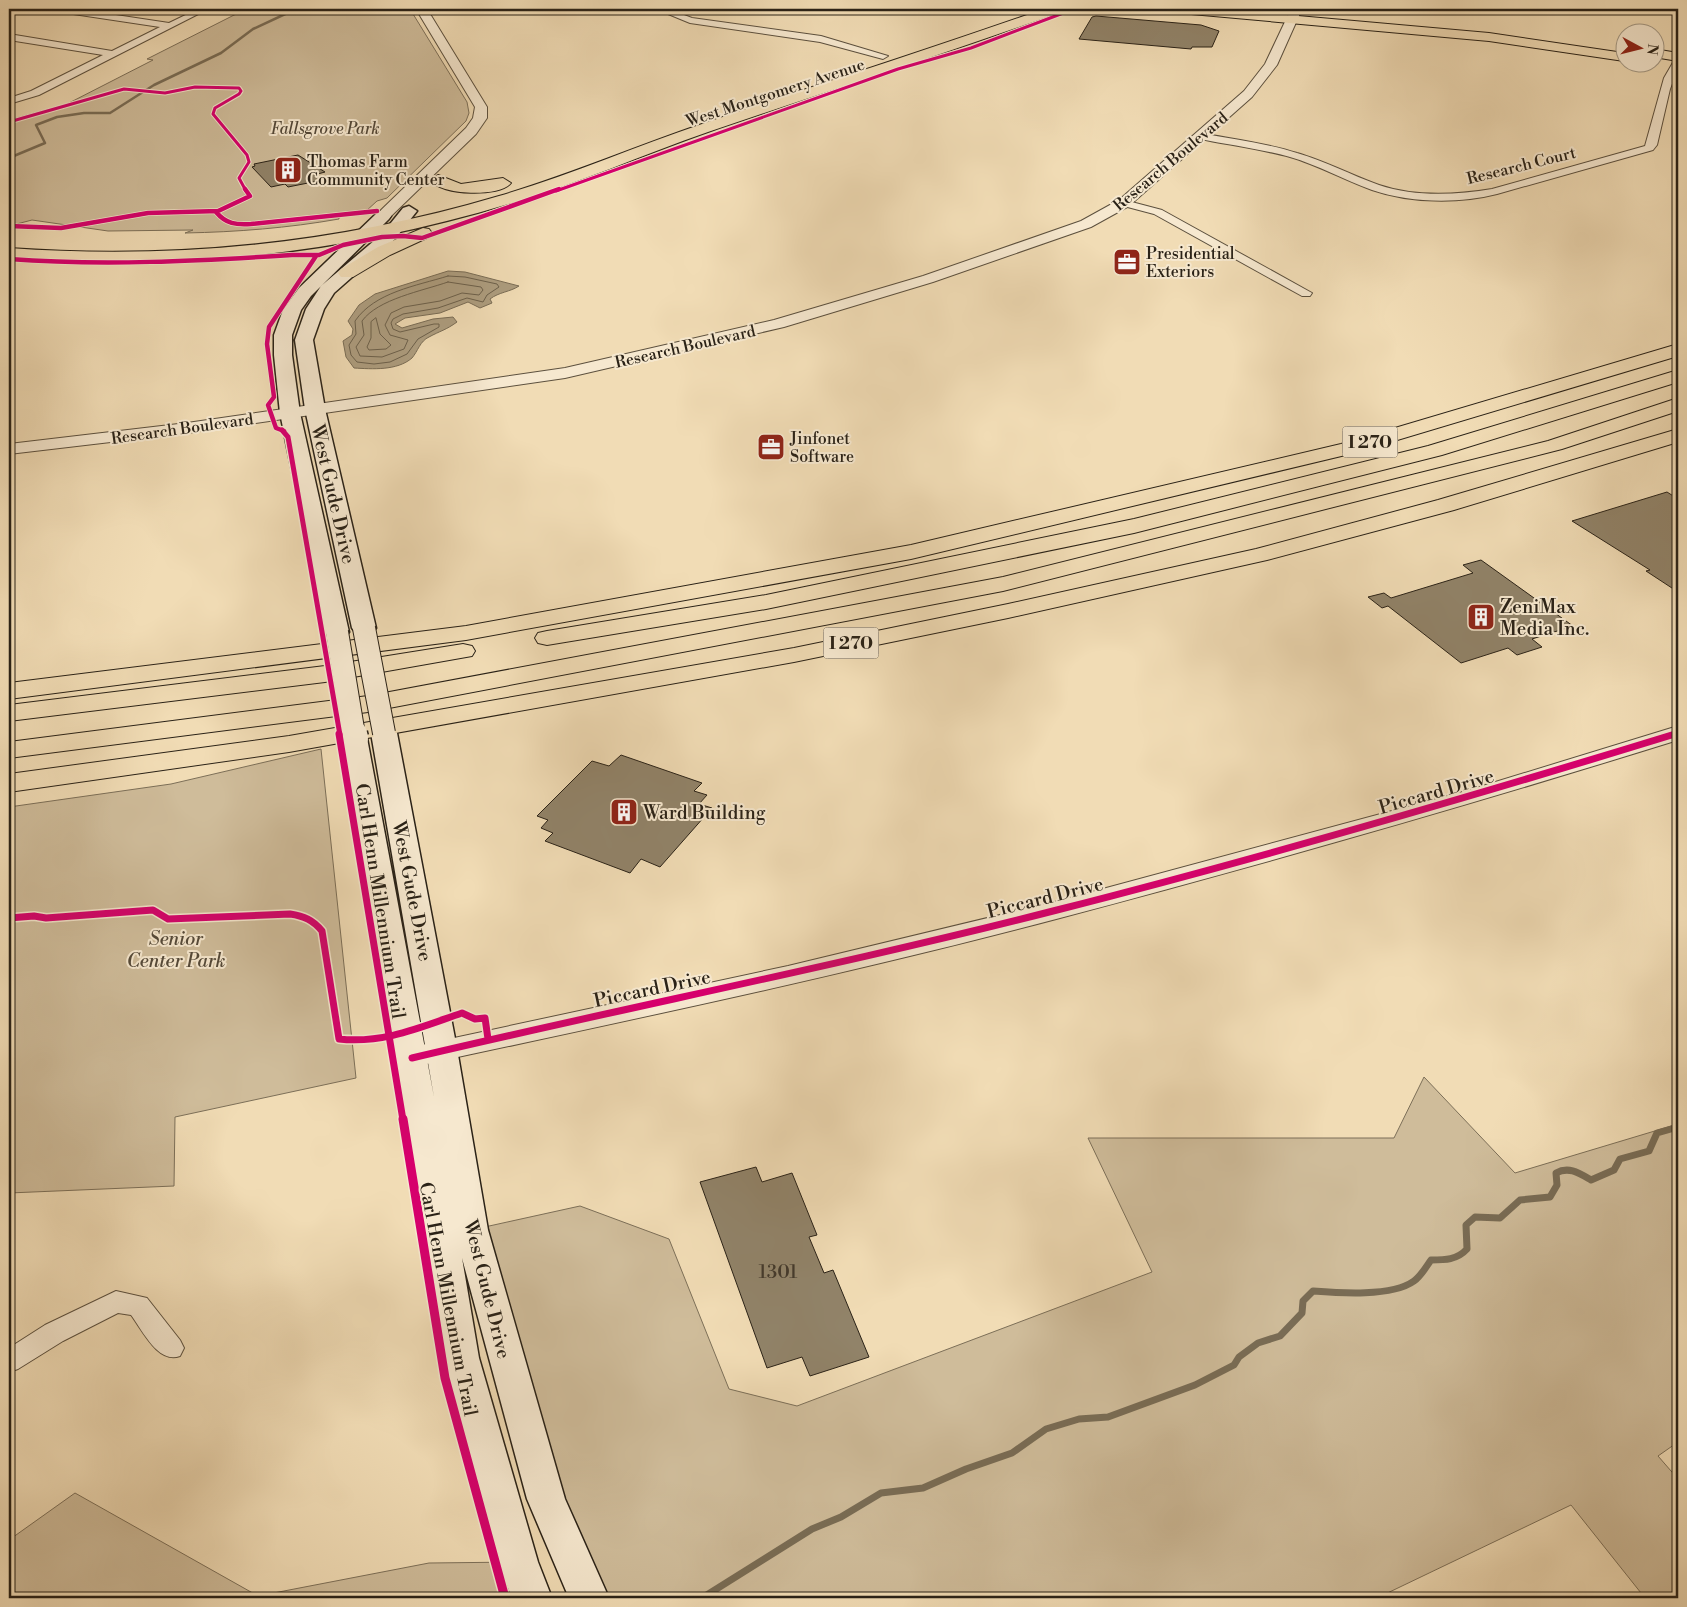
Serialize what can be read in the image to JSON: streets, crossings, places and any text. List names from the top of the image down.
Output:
{
  "streets": {
    "main road": ["West Montgomery Avenue", "I 270", "West Gude Drive"],
    "street": ["Research Boulevard", "Research Court", "Piccard Drive"],
    "cycle path": ["Carl Henn Millennium Trail"]
  },
  "crossings": [
    ["West Montgomery Avenue", "West Gude Drive"],
    ["Research Boulevard", "Research Court"],
    ["Research Boulevard", "West Gude Drive"],
    ["West Gude Drive", "Piccard Drive"]
  ],
  "parks": ["Fallsgrove Park", "Senior Center Park"],
  "places": {
    "building": ["Thomas Farm Community Center", "ZeniMax Media Inc.", "Ward Building"],
    "office": ["Presidential Exteriors", "Jinfonet Software"]
  },
  "house_numbers": ["1301"],
  "north": "right"
}
